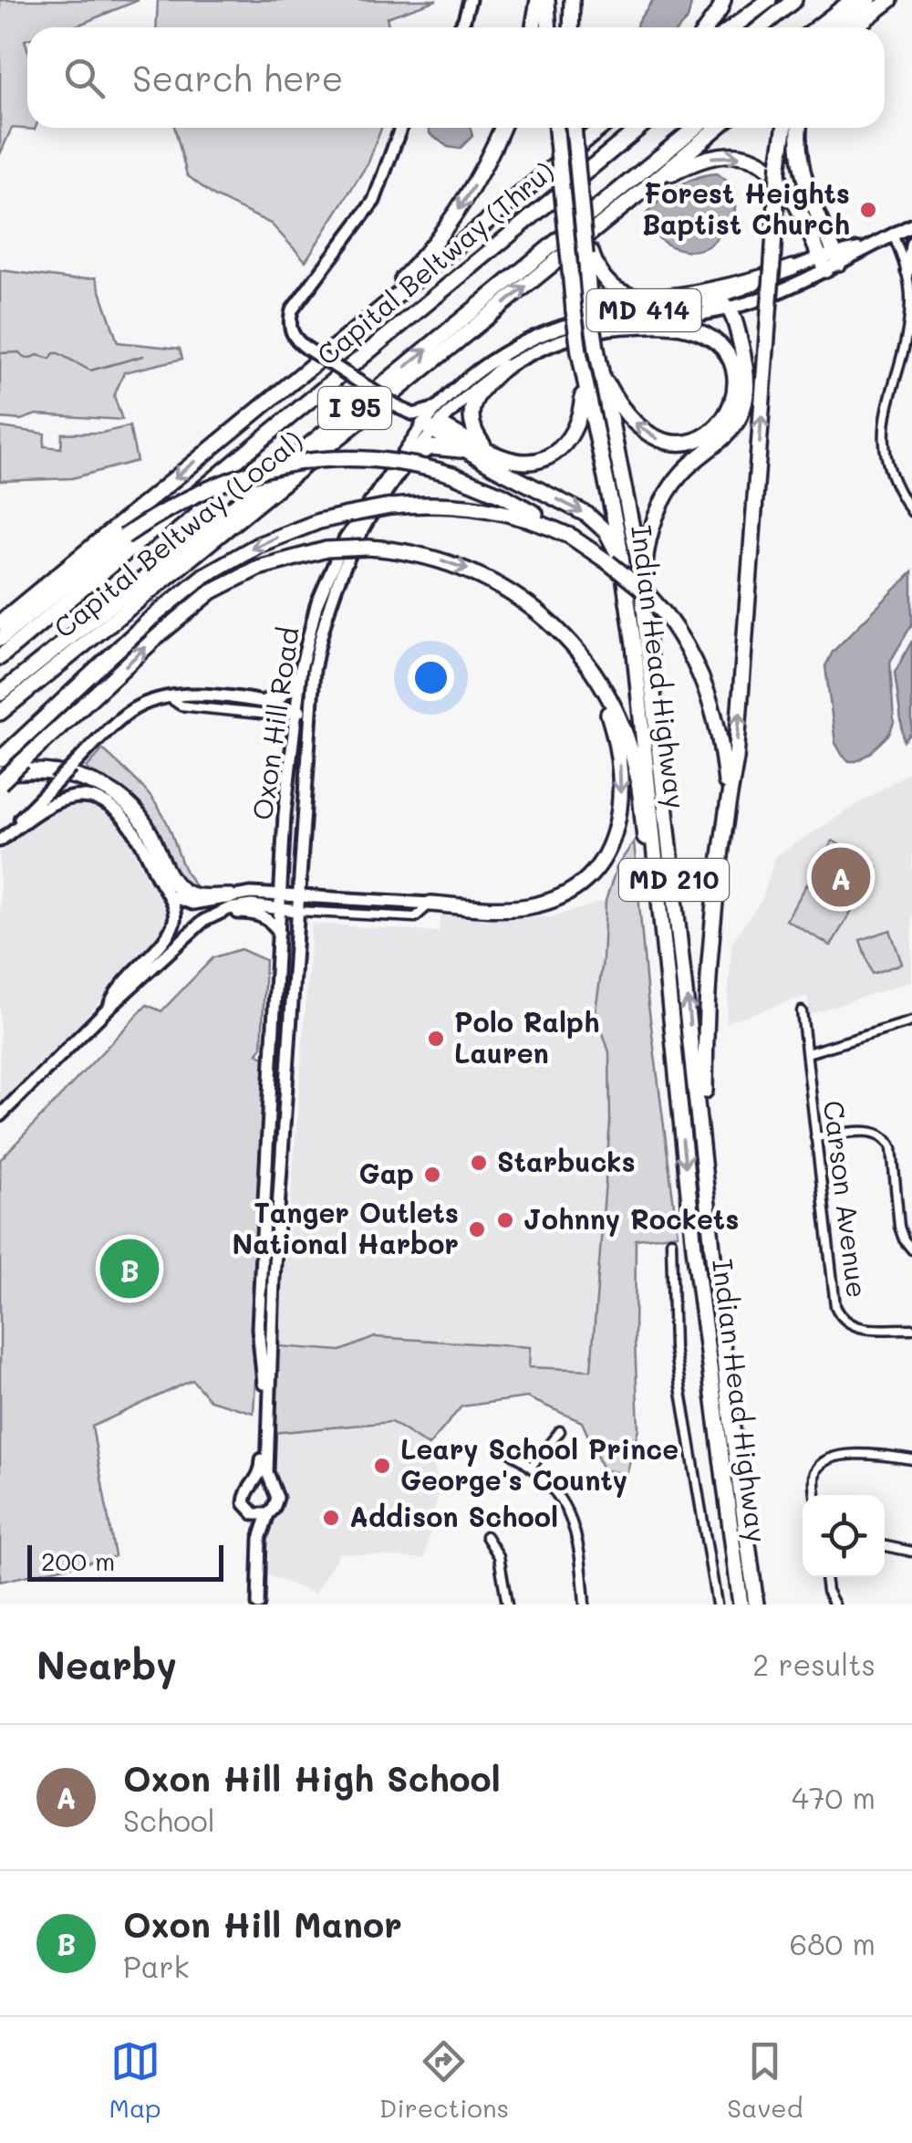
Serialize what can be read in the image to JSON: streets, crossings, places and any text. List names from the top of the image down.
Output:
{
  "streets": {
    "highway": [
      "Capital Beltway (Thru)",
      "I 95",
      "Capital Beltway (Local)",
      "Indian Head Highway",
      "MD 210"
    ],
    "main road": ["MD 414", "Oxon Hill Road"],
    "street": ["Carson Avenue"]
  },
  "crossings": [
    ["MD 414", "Oxon Hill Road"]
  ],
  "places": [
    "Forest Heights Baptist Church",
    "Polo Ralph Lauren",
    "Starbucks",
    "Gap",
    "Johnny Rockets",
    "Tanger Outlets National Harbor",
    "Leary School Prince George's County",
    "Addison School"
  ],
  "scale_bar": "200 m",
  "page": {
    "search": "Search here",
    "pins": ["A", "B"],
    "scale": "200 m",
    "heading": ["Nearby", "2 results"],
    "list": [
      {
        "mark": "A",
        "name": "Oxon Hill High School",
        "note": "School",
        "value": "470 m"
      },
      {
        "mark": "B",
        "name": "Oxon Hill Manor",
        "note": "Park",
        "value": "680 m"
      }
    ],
    "nav": ["Map", "Directions", "Saved"]
  }
}
